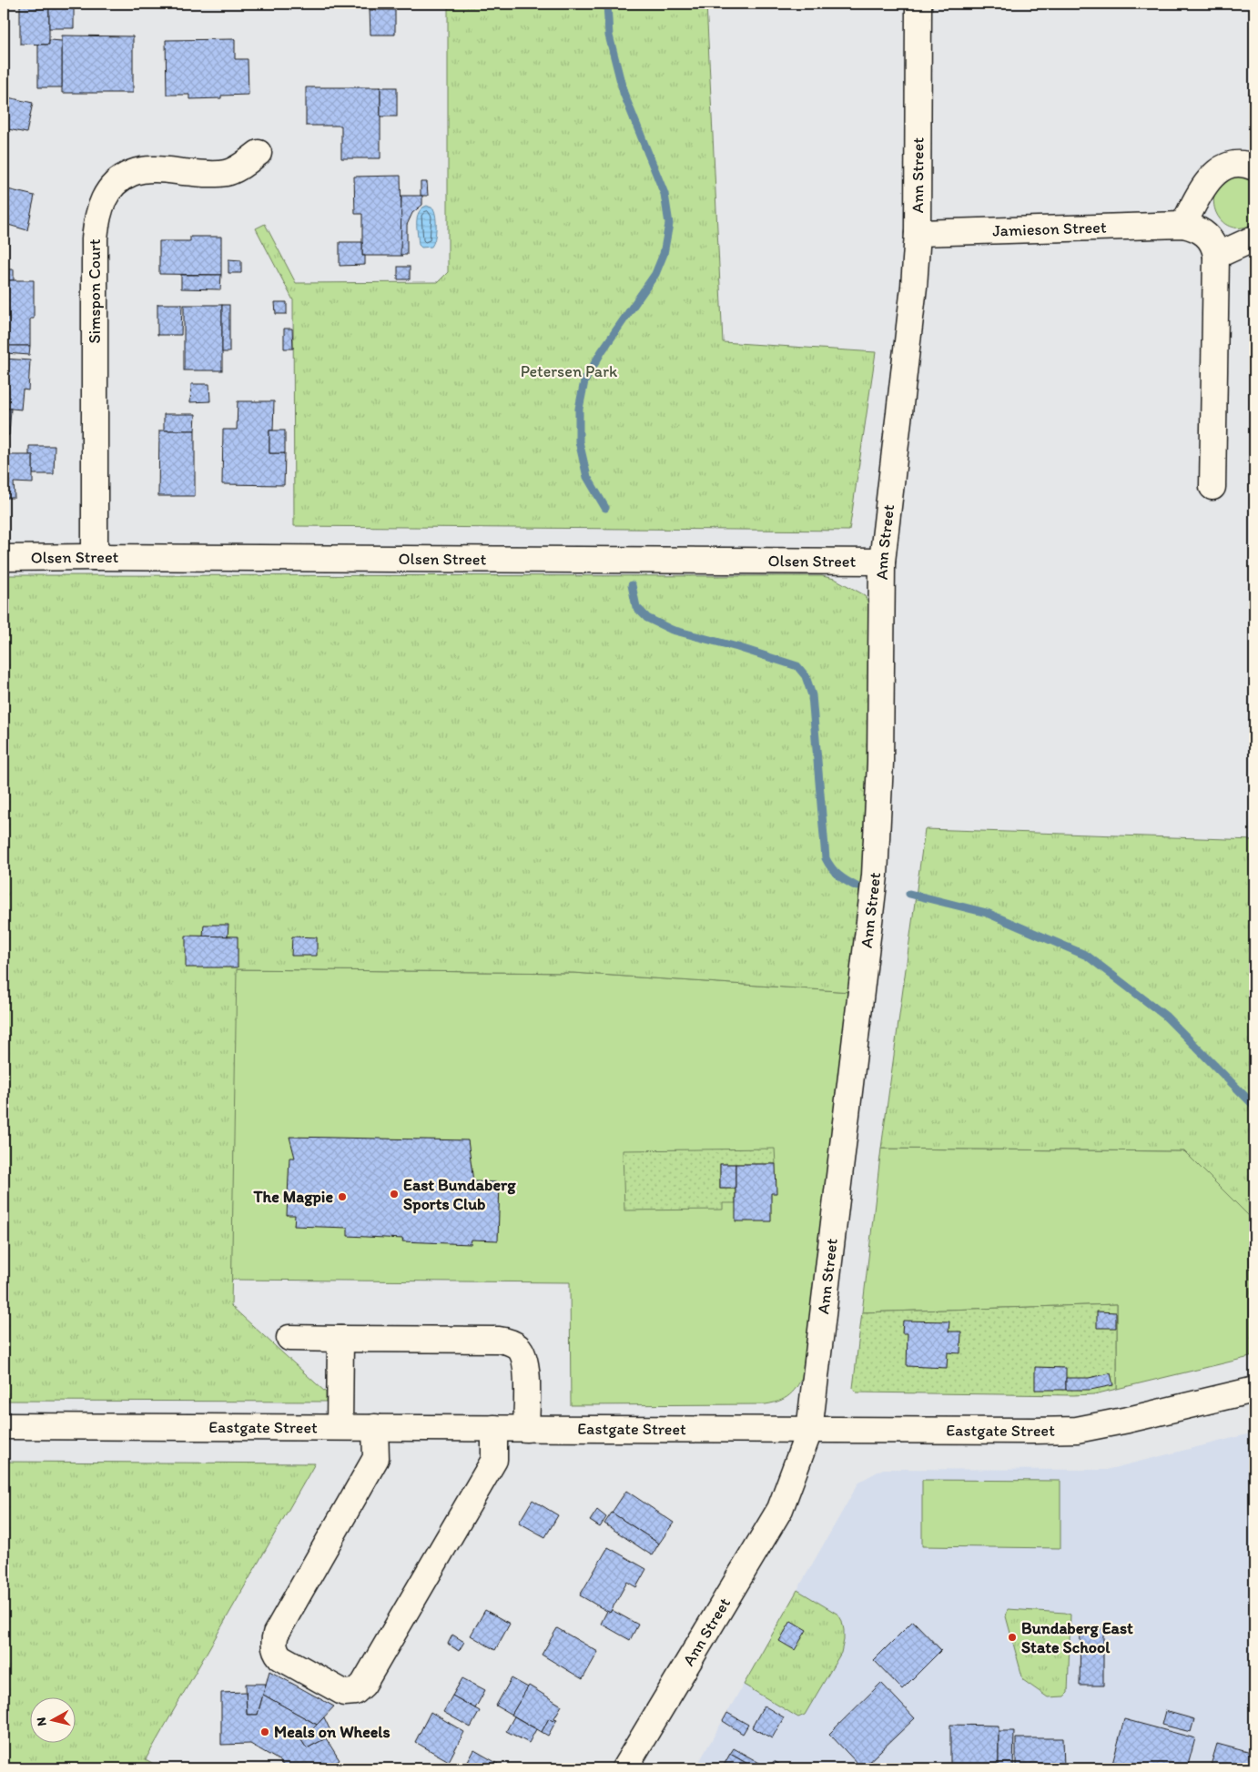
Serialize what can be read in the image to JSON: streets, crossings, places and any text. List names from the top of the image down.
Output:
{
  "streets": {
    "street": [
      "Ann Street",
      "Jamieson Street",
      "Simspon Court",
      "Olsen Street",
      "Eastgate Street"
    ]
  },
  "crossings": [
    ["Ann Street", "Jamieson Street"],
    ["Ann Street", "Olsen Street"],
    ["Ann Street", "Eastgate Street"],
    ["Simspon Court", "Olsen Street"]
  ],
  "parks": ["Petersen Park"],
  "places": [
    "East Bundaberg Sports Club",
    "The Magpie",
    "Bundaberg East State School",
    "Meals on Wheels"
  ],
  "north": "left"
}
